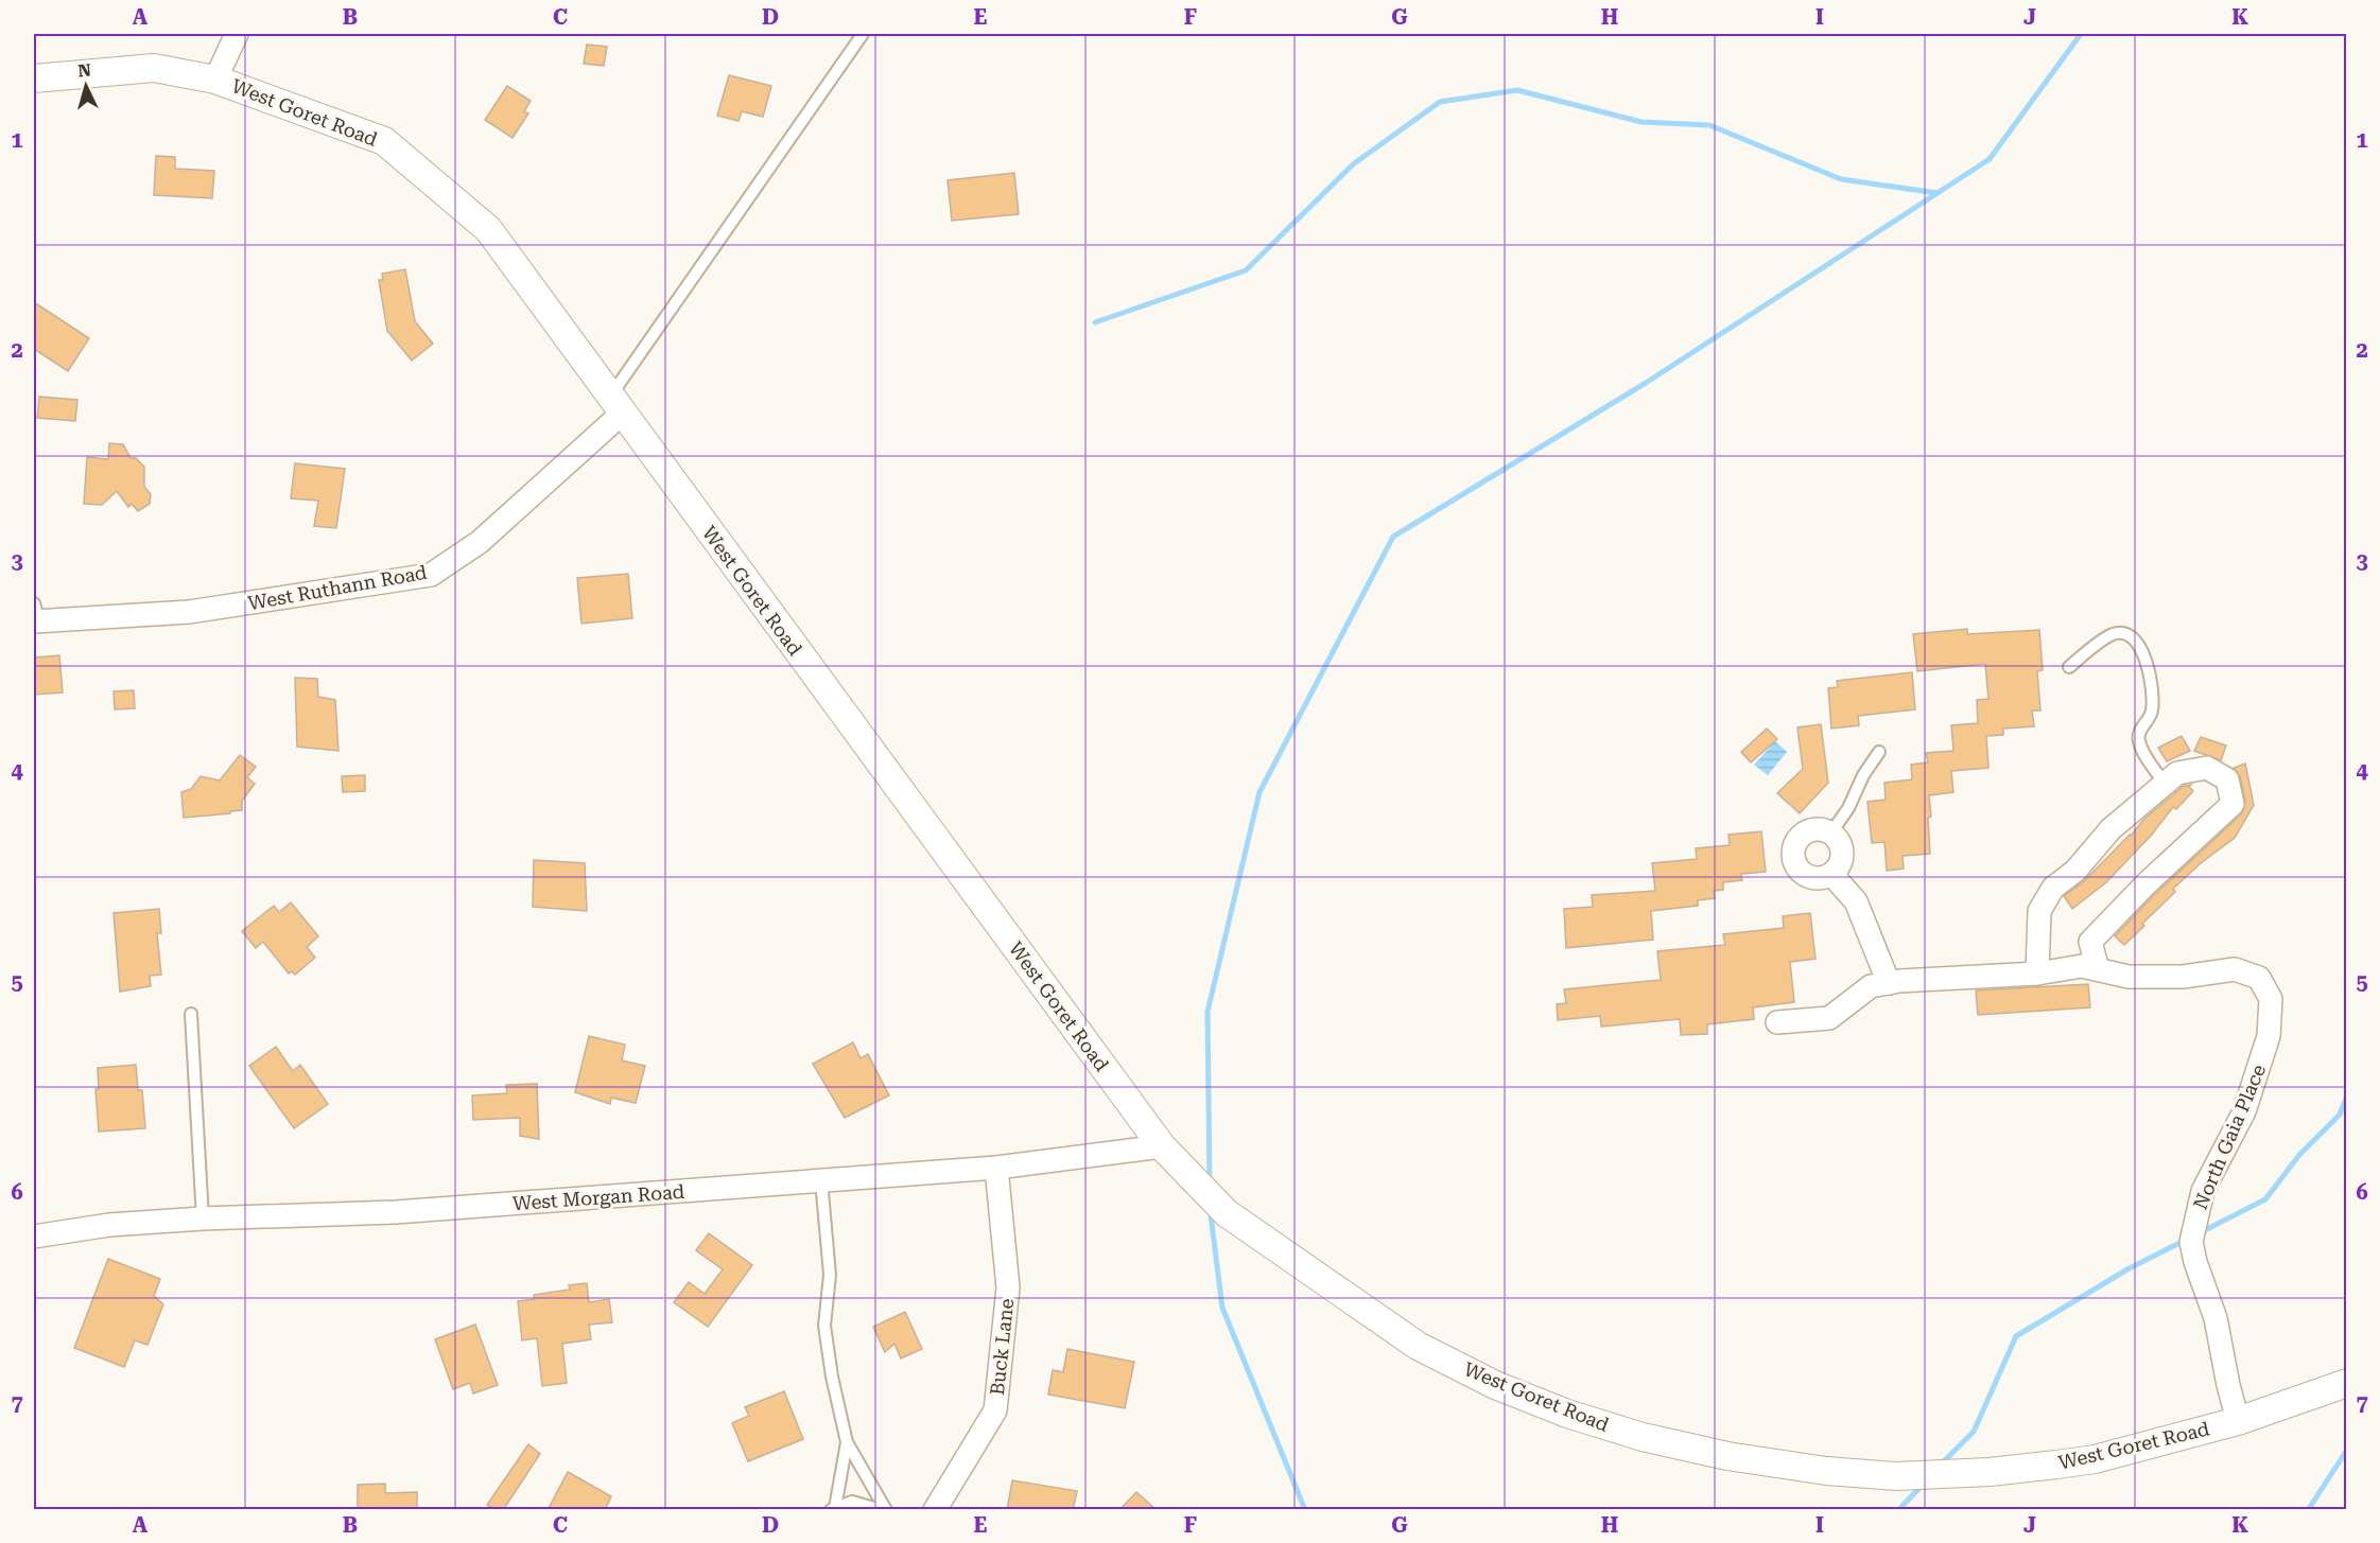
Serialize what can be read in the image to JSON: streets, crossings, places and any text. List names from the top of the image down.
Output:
{
  "streets": {
    "street": [
      "West Goret Road",
      "West Ruthann Road",
      "North Gaia Place",
      "West Morgan Road",
      "Buck Lane"
    ]
  },
  "crossings": [
    ["West Goret Road", "West Ruthann Road"],
    ["West Goret Road", "North Gaia Place"],
    ["West Goret Road", "West Morgan Road"],
    ["West Morgan Road", "Buck Lane"]
  ],
  "north": "top",
  "grid": {
    "columns": [
      "A",
      "B",
      "C",
      "D",
      "E",
      "F",
      "G",
      "H",
      "I",
      "J",
      "K"
    ],
    "rows": [
      "1",
      "2",
      "3",
      "4",
      "5",
      "6",
      "7"
    ]
  }
}
